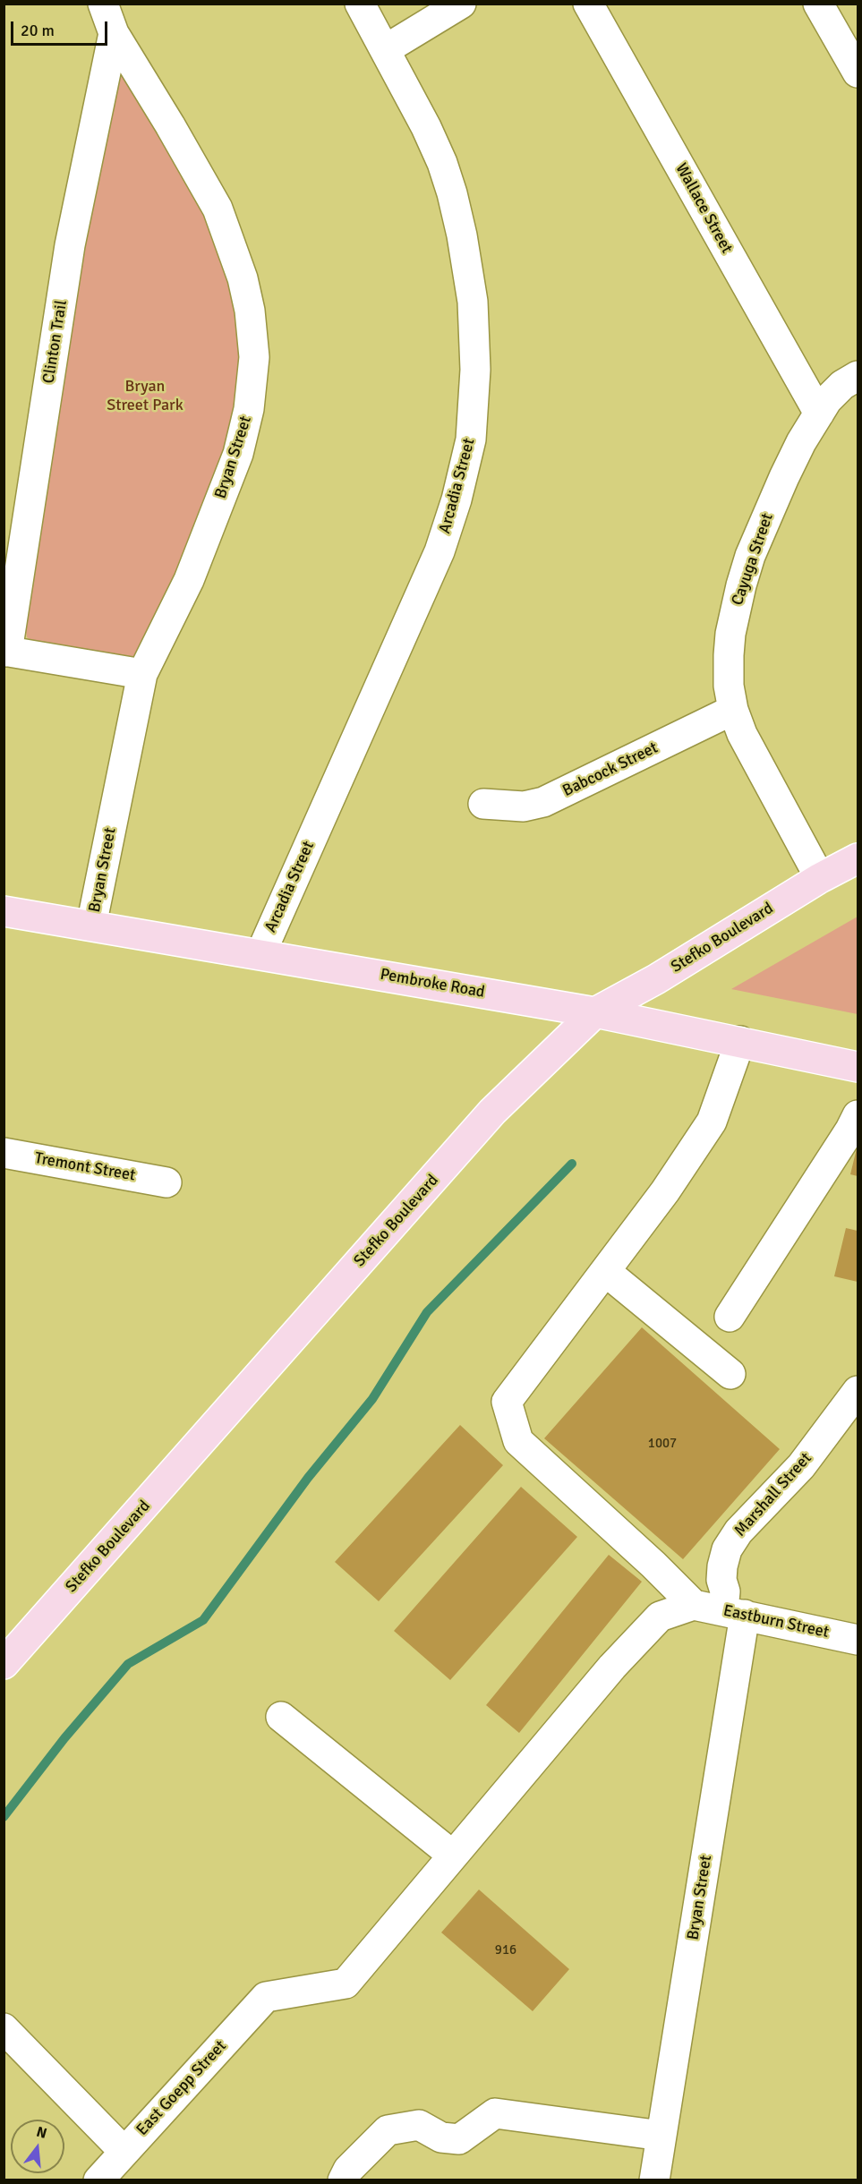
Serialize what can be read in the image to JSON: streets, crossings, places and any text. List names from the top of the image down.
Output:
{
  "streets": {
    "main road": ["Stefko Boulevard", "Pembroke Road"],
    "street": [
      "Wallace Street",
      "Clinton Trail",
      "Bryan Street",
      "Arcadia Street",
      "Cayuga Street",
      "Babcock Street",
      "Tremont Street",
      "Marshall Street",
      "Eastburn Street",
      "East Goepp Street"
    ]
  },
  "crossings": [
    ["Wallace Street", "Cayuga Street"],
    ["Clinton Trail", "Bryan Street"],
    ["Bryan Street", "Pembroke Road"],
    ["Bryan Street", "Marshall Street"],
    ["Bryan Street", "Eastburn Street"],
    ["Arcadia Street", "Pembroke Road"],
    ["Cayuga Street", "Babcock Street"],
    ["Cayuga Street", "Stefko Boulevard"],
    ["Stefko Boulevard", "Pembroke Road"],
    ["Marshall Street", "Eastburn Street"]
  ],
  "parks": ["Bryan Street Park"],
  "house_numbers": ["1007", "916"],
  "scale_bar": "20 m",
  "north": "top"
}
